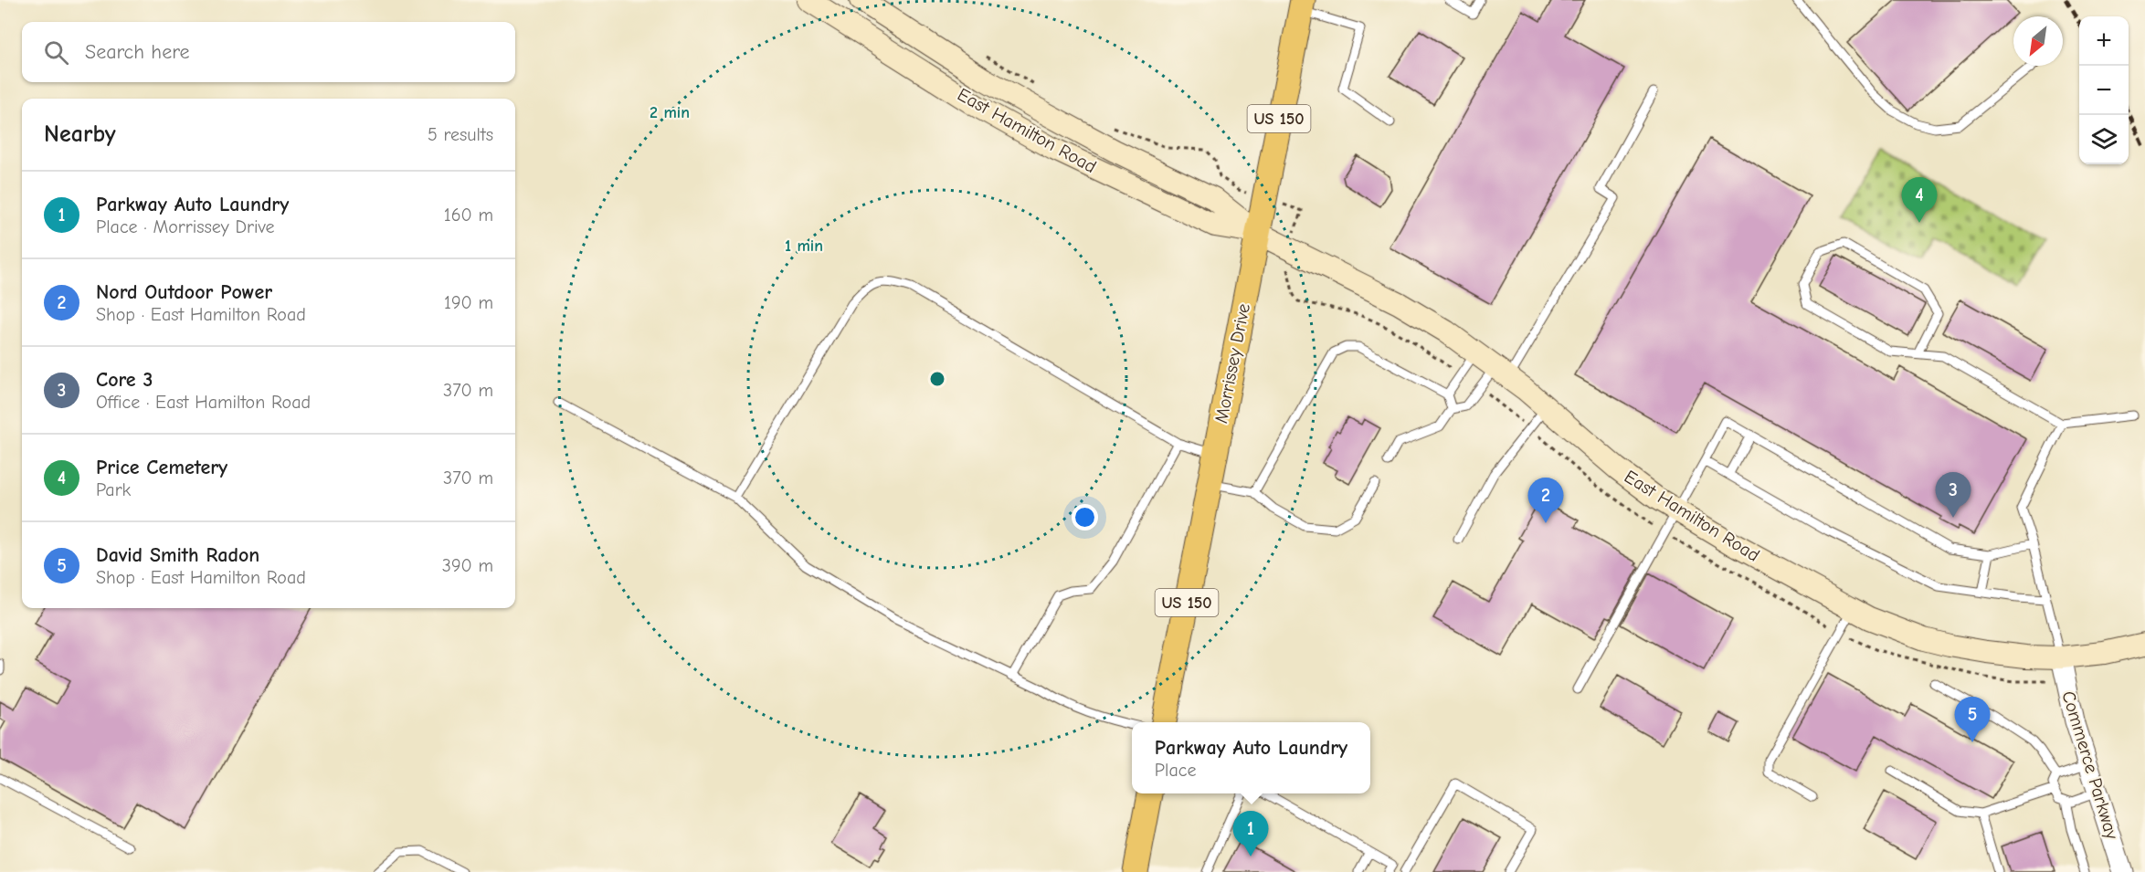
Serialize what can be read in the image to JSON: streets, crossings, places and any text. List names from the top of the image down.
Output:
{
  "streets": {
    "main road": ["US 150", "East Hamilton Road", "Morrissey Drive"],
    "street": ["Commerce Parkway"]
  },
  "crossings": [
    ["East Hamilton Road", "Morrissey Drive"],
    ["East Hamilton Road", "Commerce Parkway"]
  ],
  "north": "bottom left",
  "page": {
    "map_buttons": ["+", "−"],
    "search": "Search here",
    "heading": ["Nearby", "5 results"],
    "list": [
      {
        "mark": "1",
        "name": "Parkway Auto Laundry",
        "note": "Place · Morrissey Drive",
        "value": "160 m"
      },
      {
        "mark": "2",
        "name": "Nord Outdoor Power",
        "note": "Shop · East Hamilton Road",
        "value": "190 m"
      },
      {
        "mark": "3",
        "name": "Core 3",
        "note": "Office · East Hamilton Road",
        "value": "370 m"
      },
      {
        "mark": "4",
        "name": "Price Cemetery",
        "note": "Park",
        "value": "370 m"
      },
      {
        "mark": "5",
        "name": "David Smith Radon",
        "note": "Shop · East Hamilton Road",
        "value": "390 m"
      }
    ],
    "pins": [
      "4",
      "3",
      "2",
      "5",
      "1"
    ],
    "popup": ["Parkway Auto Laundry", "Place"]
  },
  "rings": ["2 min", "1 min"]
}
